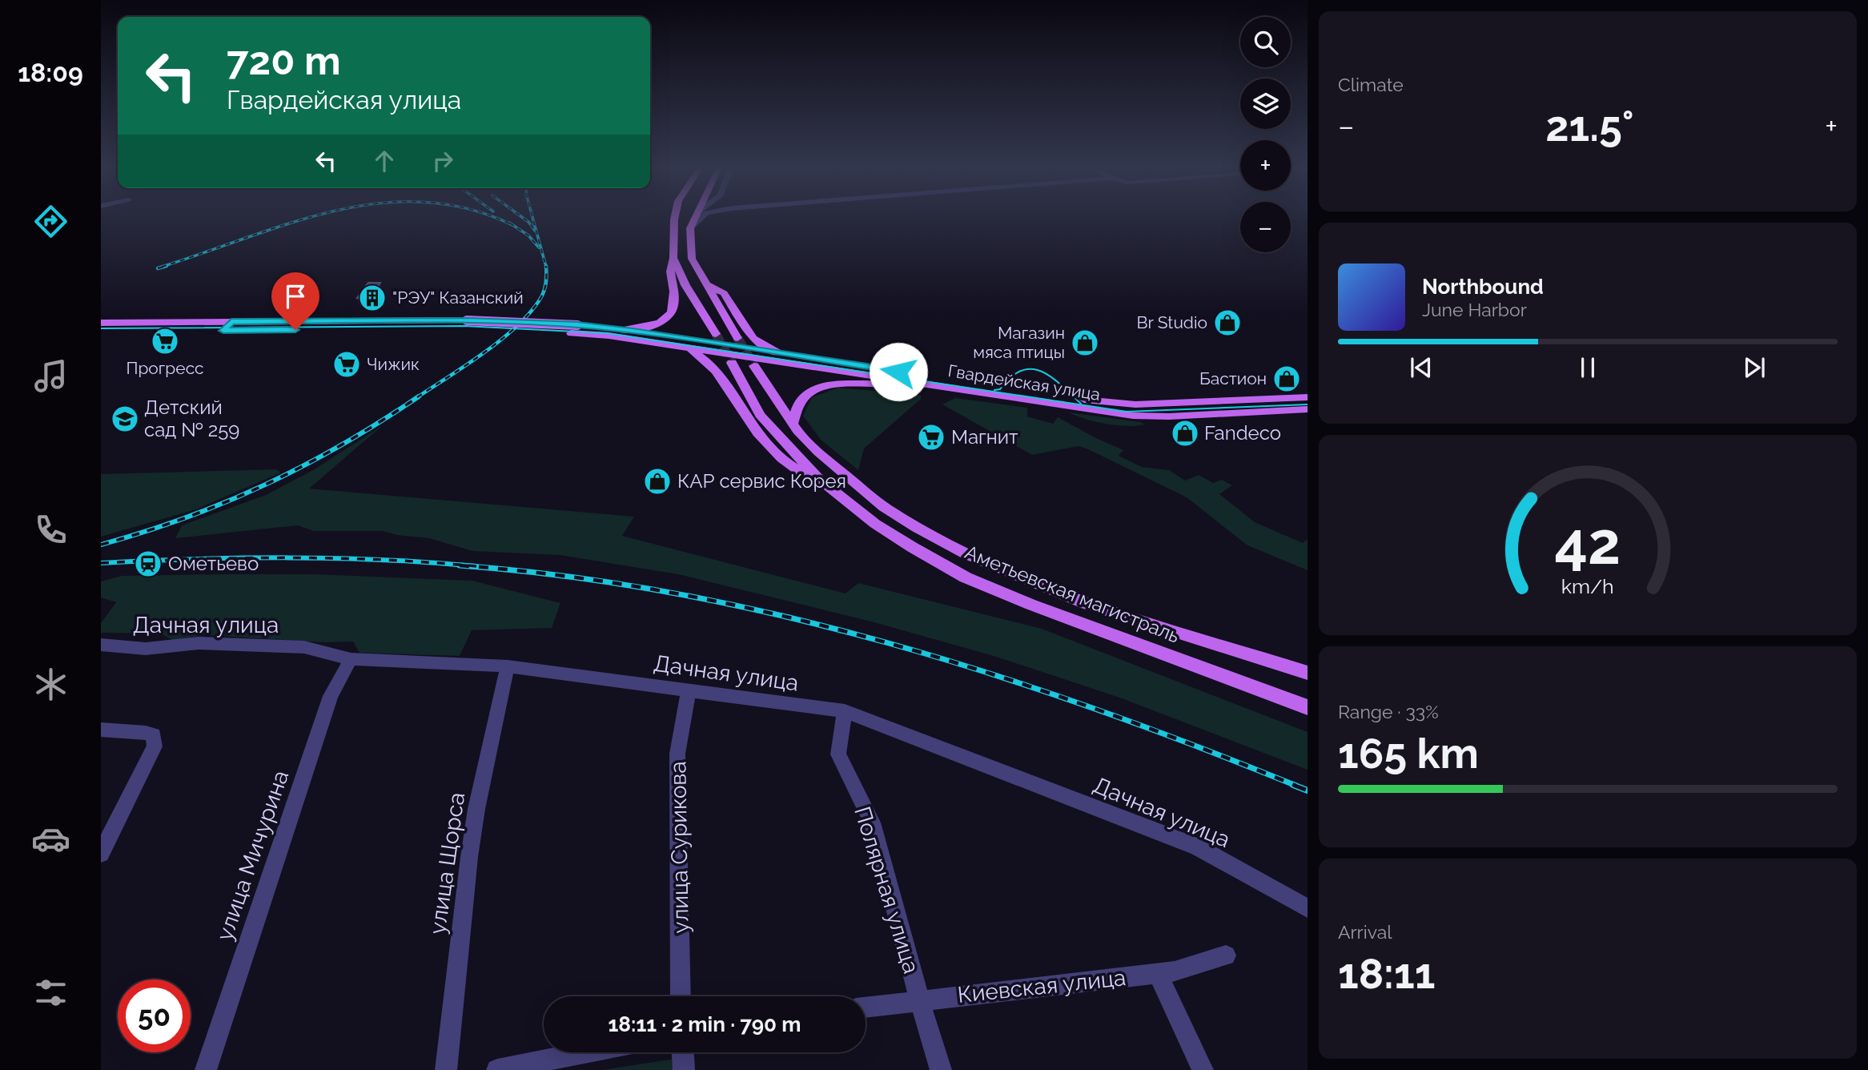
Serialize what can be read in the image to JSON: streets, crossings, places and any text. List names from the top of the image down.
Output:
{
  "streets": {
    "main road": ["Гвардейская улица", "Аметьевская магистраль"],
    "street": [
      "Дачная улица",
      "улица Сурикова",
      "улица Мичурина",
      "улица Щорса",
      "Полярная улица",
      "Киевская улица"
    ]
  },
  "crossings": [
    ["Дачная улица", "улица Сурикова"],
    ["Дачная улица", "улица Мичурина"],
    ["Дачная улица", "улица Щорса"],
    ["Дачная улица", "Полярная улица"],
    ["Полярная улица", "Киевская улица"]
  ],
  "places": {
    "building": ["\"РЭУ\" Казанский"],
    "shop": [
      "Br Studio",
      "Магазин мяса птицы",
      "Бастион",
      "Fandeco",
      "КАР сервис Корея"
    ],
    "supermarket": ["Прогресс", "Чижик", "Магнит"],
    "school or university": ["Детский сад № 259"],
    "station": ["Ометьево"]
  },
  "page": {
    "tabs": "18:09",
    "tile": [
      "Climate",
      ["Range · 33%", "165 km"],
      ["Arrival", "18:11"]
    ],
    "map_buttons": ["+", "−"],
    "turn": ["720 m", "Гвардейская улица"],
    "heat": ["−", "21.5°", "+"],
    "song": ["Northbound", "June Harbor"],
    "limit": "50",
    "trip": "18:11 · 2 min · 790 m",
    "gauge": ["42", "km/h"]
  }
}
